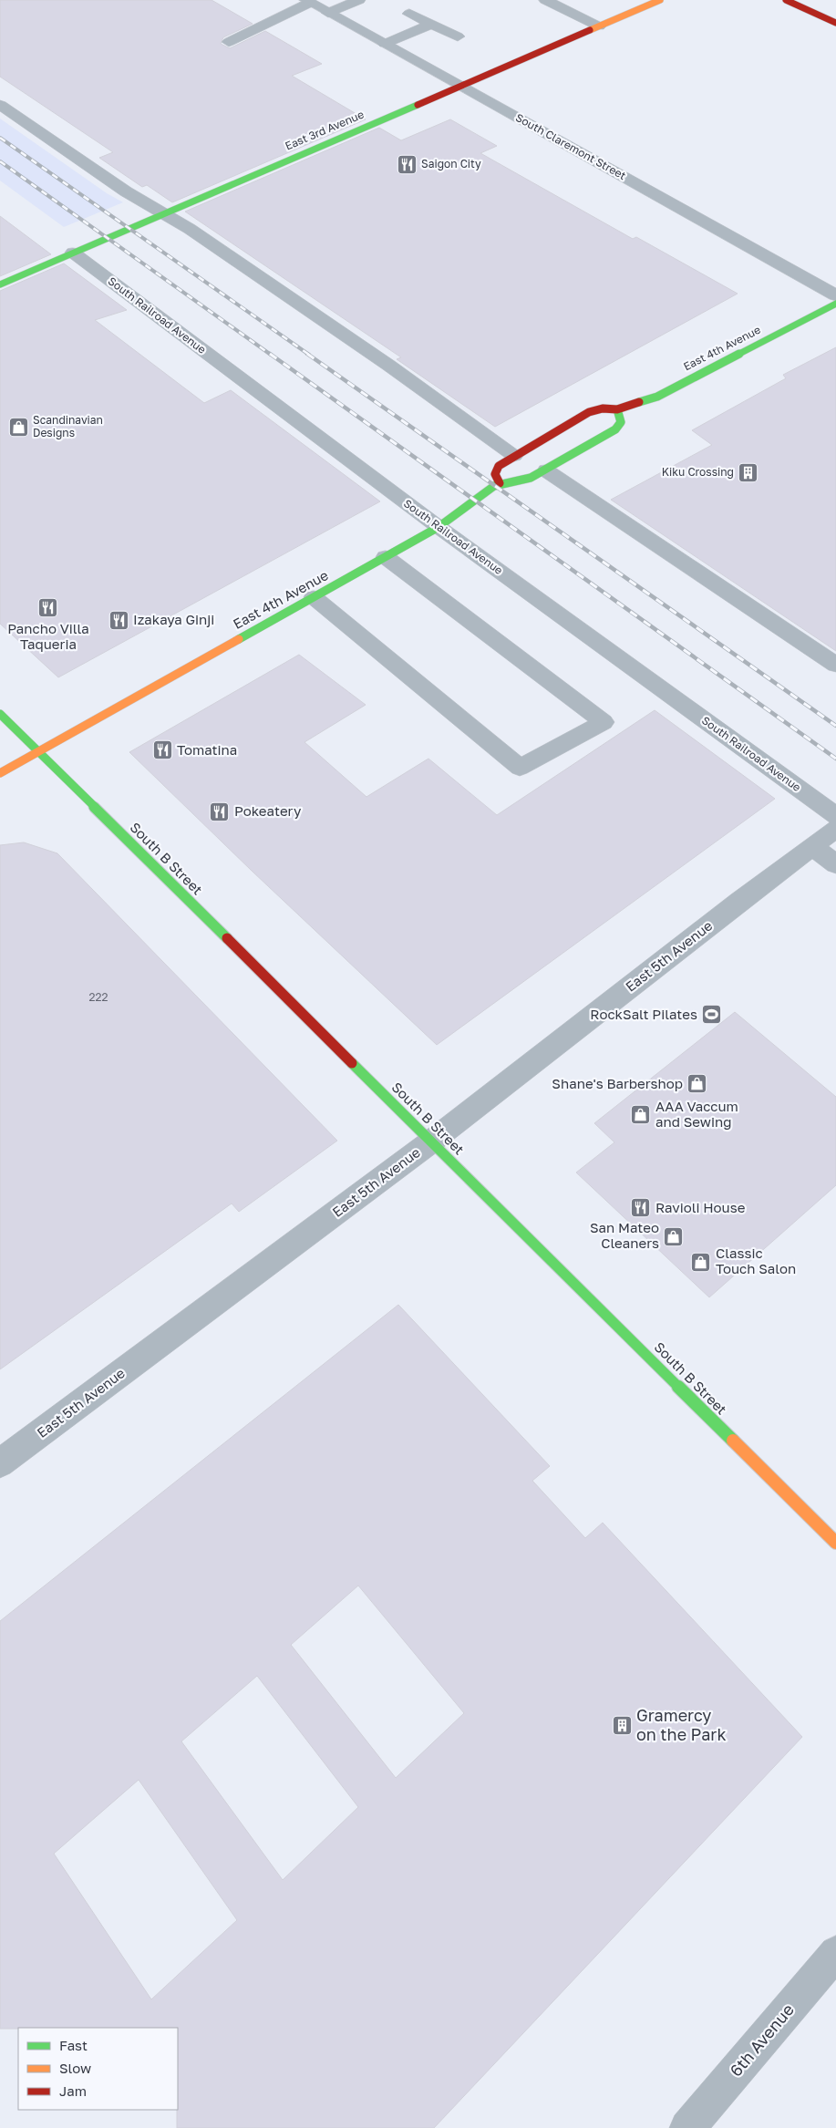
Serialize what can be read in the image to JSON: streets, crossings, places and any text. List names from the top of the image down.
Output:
{
  "streets": {
    "main road": ["East 3rd Avenue", "East 4th Avenue", "South B Street"],
    "street": [
      "South Claremont Street",
      "South Railroad Avenue",
      "East 5th Avenue",
      "6th Avenue"
    ]
  },
  "crossings": [
    ["East 3rd Avenue", "South Claremont Street"],
    ["East 3rd Avenue", "South Railroad Avenue"],
    ["South Railroad Avenue", "East 4th Avenue"],
    ["East 4th Avenue", "South B Street"],
    ["South B Street", "East 5th Avenue"]
  ],
  "places": {
    "restaurant": [
      "Saigon City",
      "Pancho Villa Taqueria",
      "Izakaya Ginji",
      "Tomatina",
      "Pokeatery",
      "Ravioli House"
    ],
    "shop": [
      "Scandinavian Designs",
      "Shane's Barbershop",
      "AAA Vaccum and Sewing",
      "San Mateo Cleaners",
      "Classic Touch Salon"
    ],
    "building": ["Kiku Crossing", "Gramercy on the Park"],
    "sports": ["RockSalt Pilates"]
  },
  "house_numbers": ["222"],
  "legend": ["Fast", "Slow", "Jam"]
}
